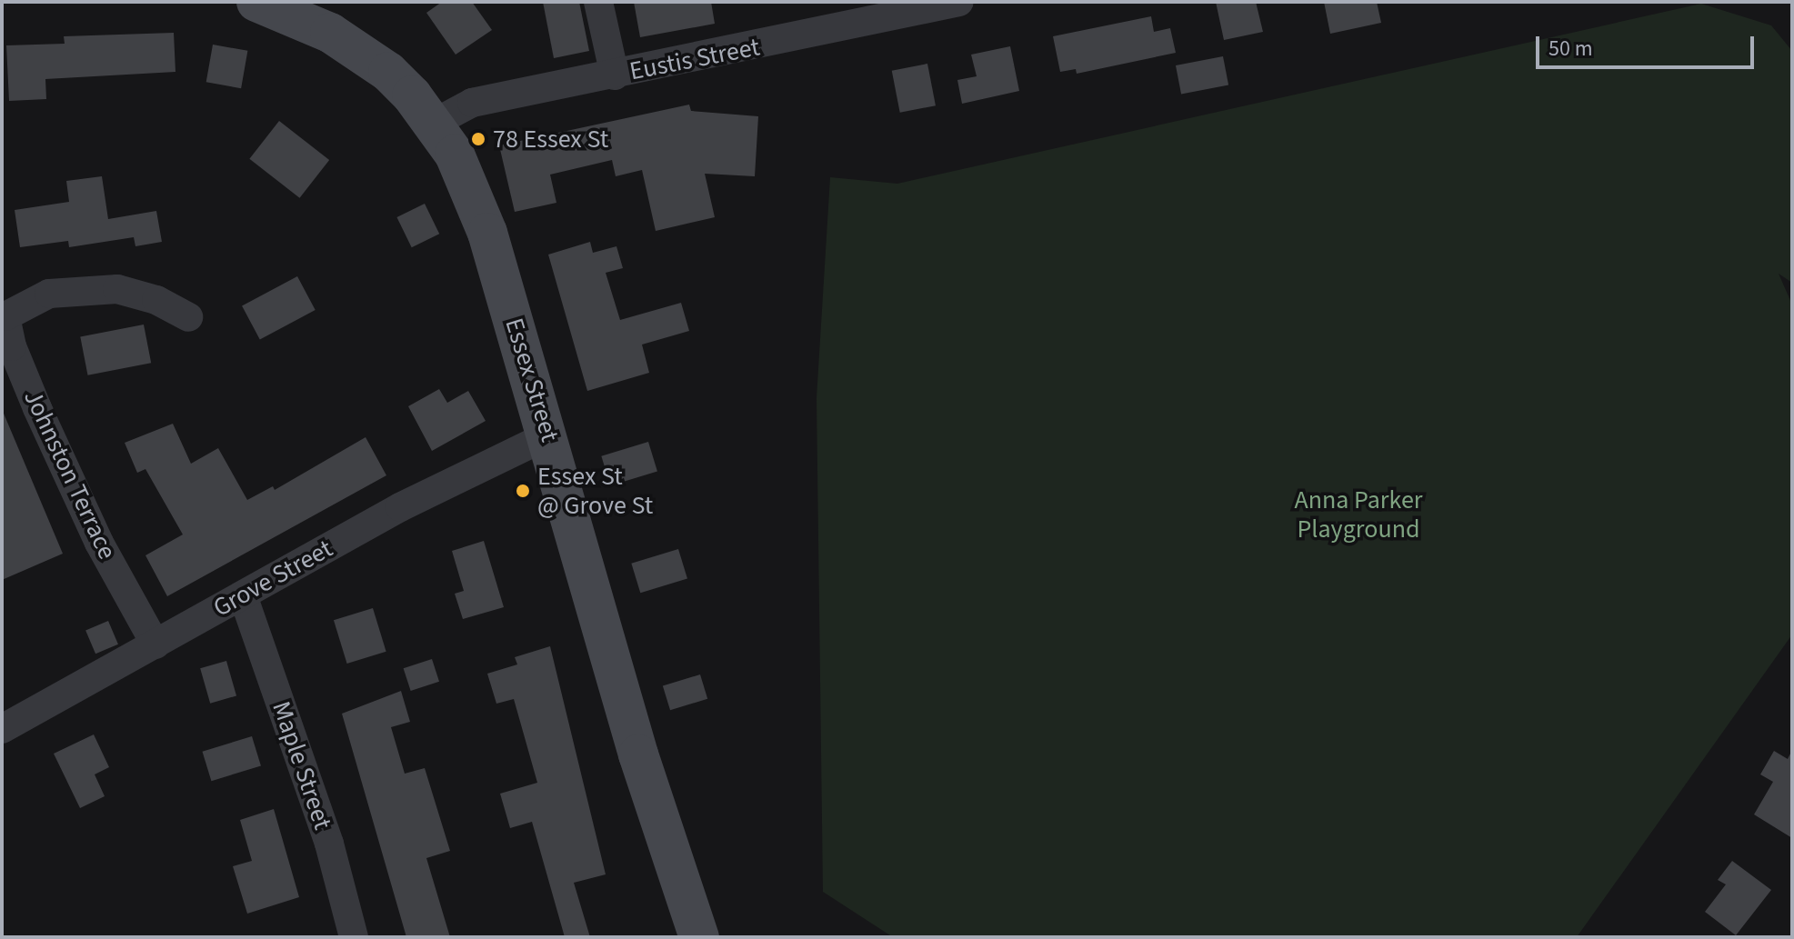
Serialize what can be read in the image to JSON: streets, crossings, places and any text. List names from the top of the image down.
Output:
{
  "streets": {
    "main road": ["Essex Street"],
    "street": [
      "Eustis Street",
      "Johnston Terrace",
      "Grove Street",
      "Maple Street"
    ]
  },
  "crossings": [
    ["Eustis Street", "Essex Street"],
    ["Essex Street", "Grove Street"],
    ["Johnston Terrace", "Grove Street"],
    ["Grove Street", "Maple Street"]
  ],
  "parks": ["Anna Parker Playground"],
  "places": ["78 Essex St", "Essex St @ Grove St"],
  "scale_bar": "50 m"
}
